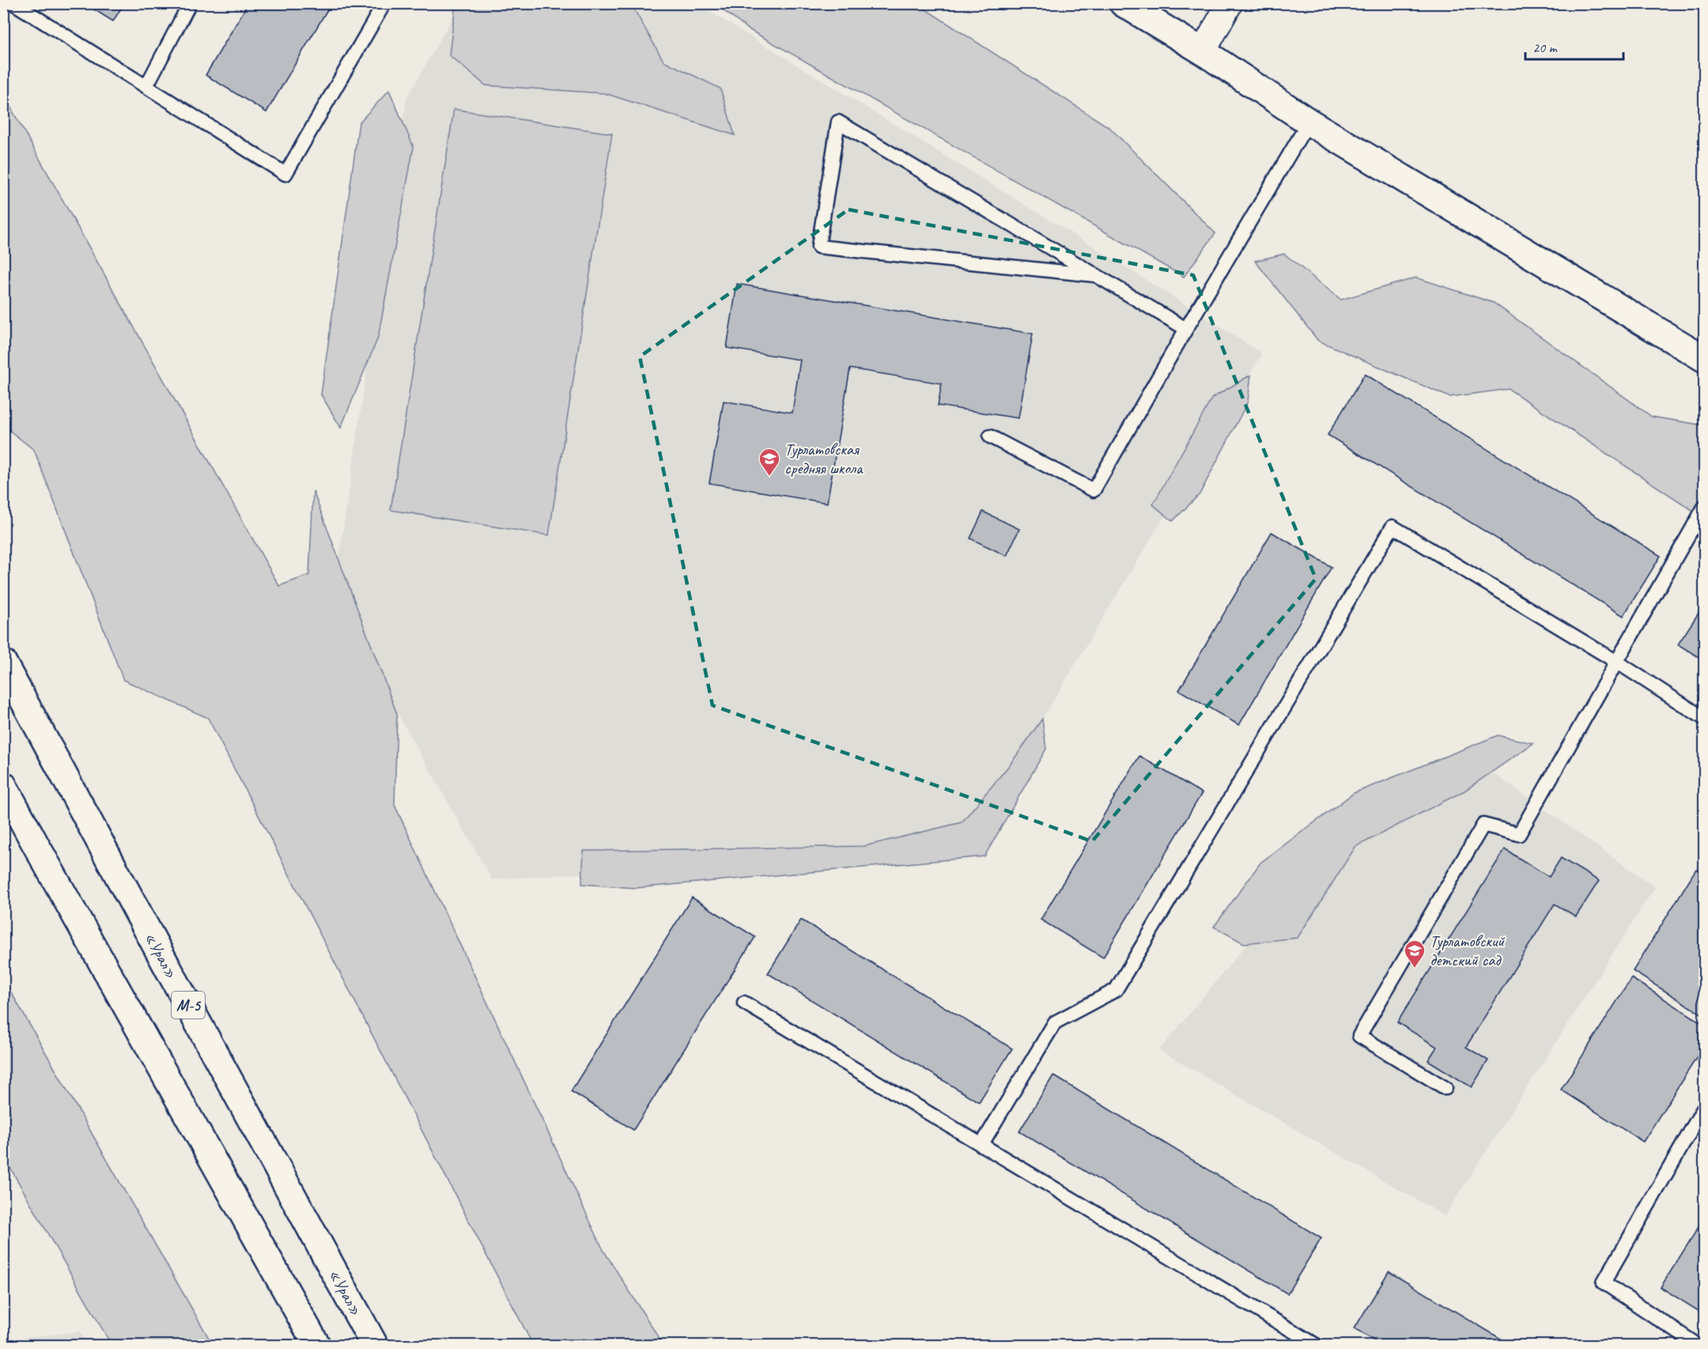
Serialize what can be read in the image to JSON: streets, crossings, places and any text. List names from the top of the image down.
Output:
{
  "streets": {
    "main road": ["«Урал»", "М-5"]
  },
  "places": {
    "school or university": ["Турлатовская средняя школа", "Турлатовский детский сад"]
  },
  "scale_bar": "20 m"
}
